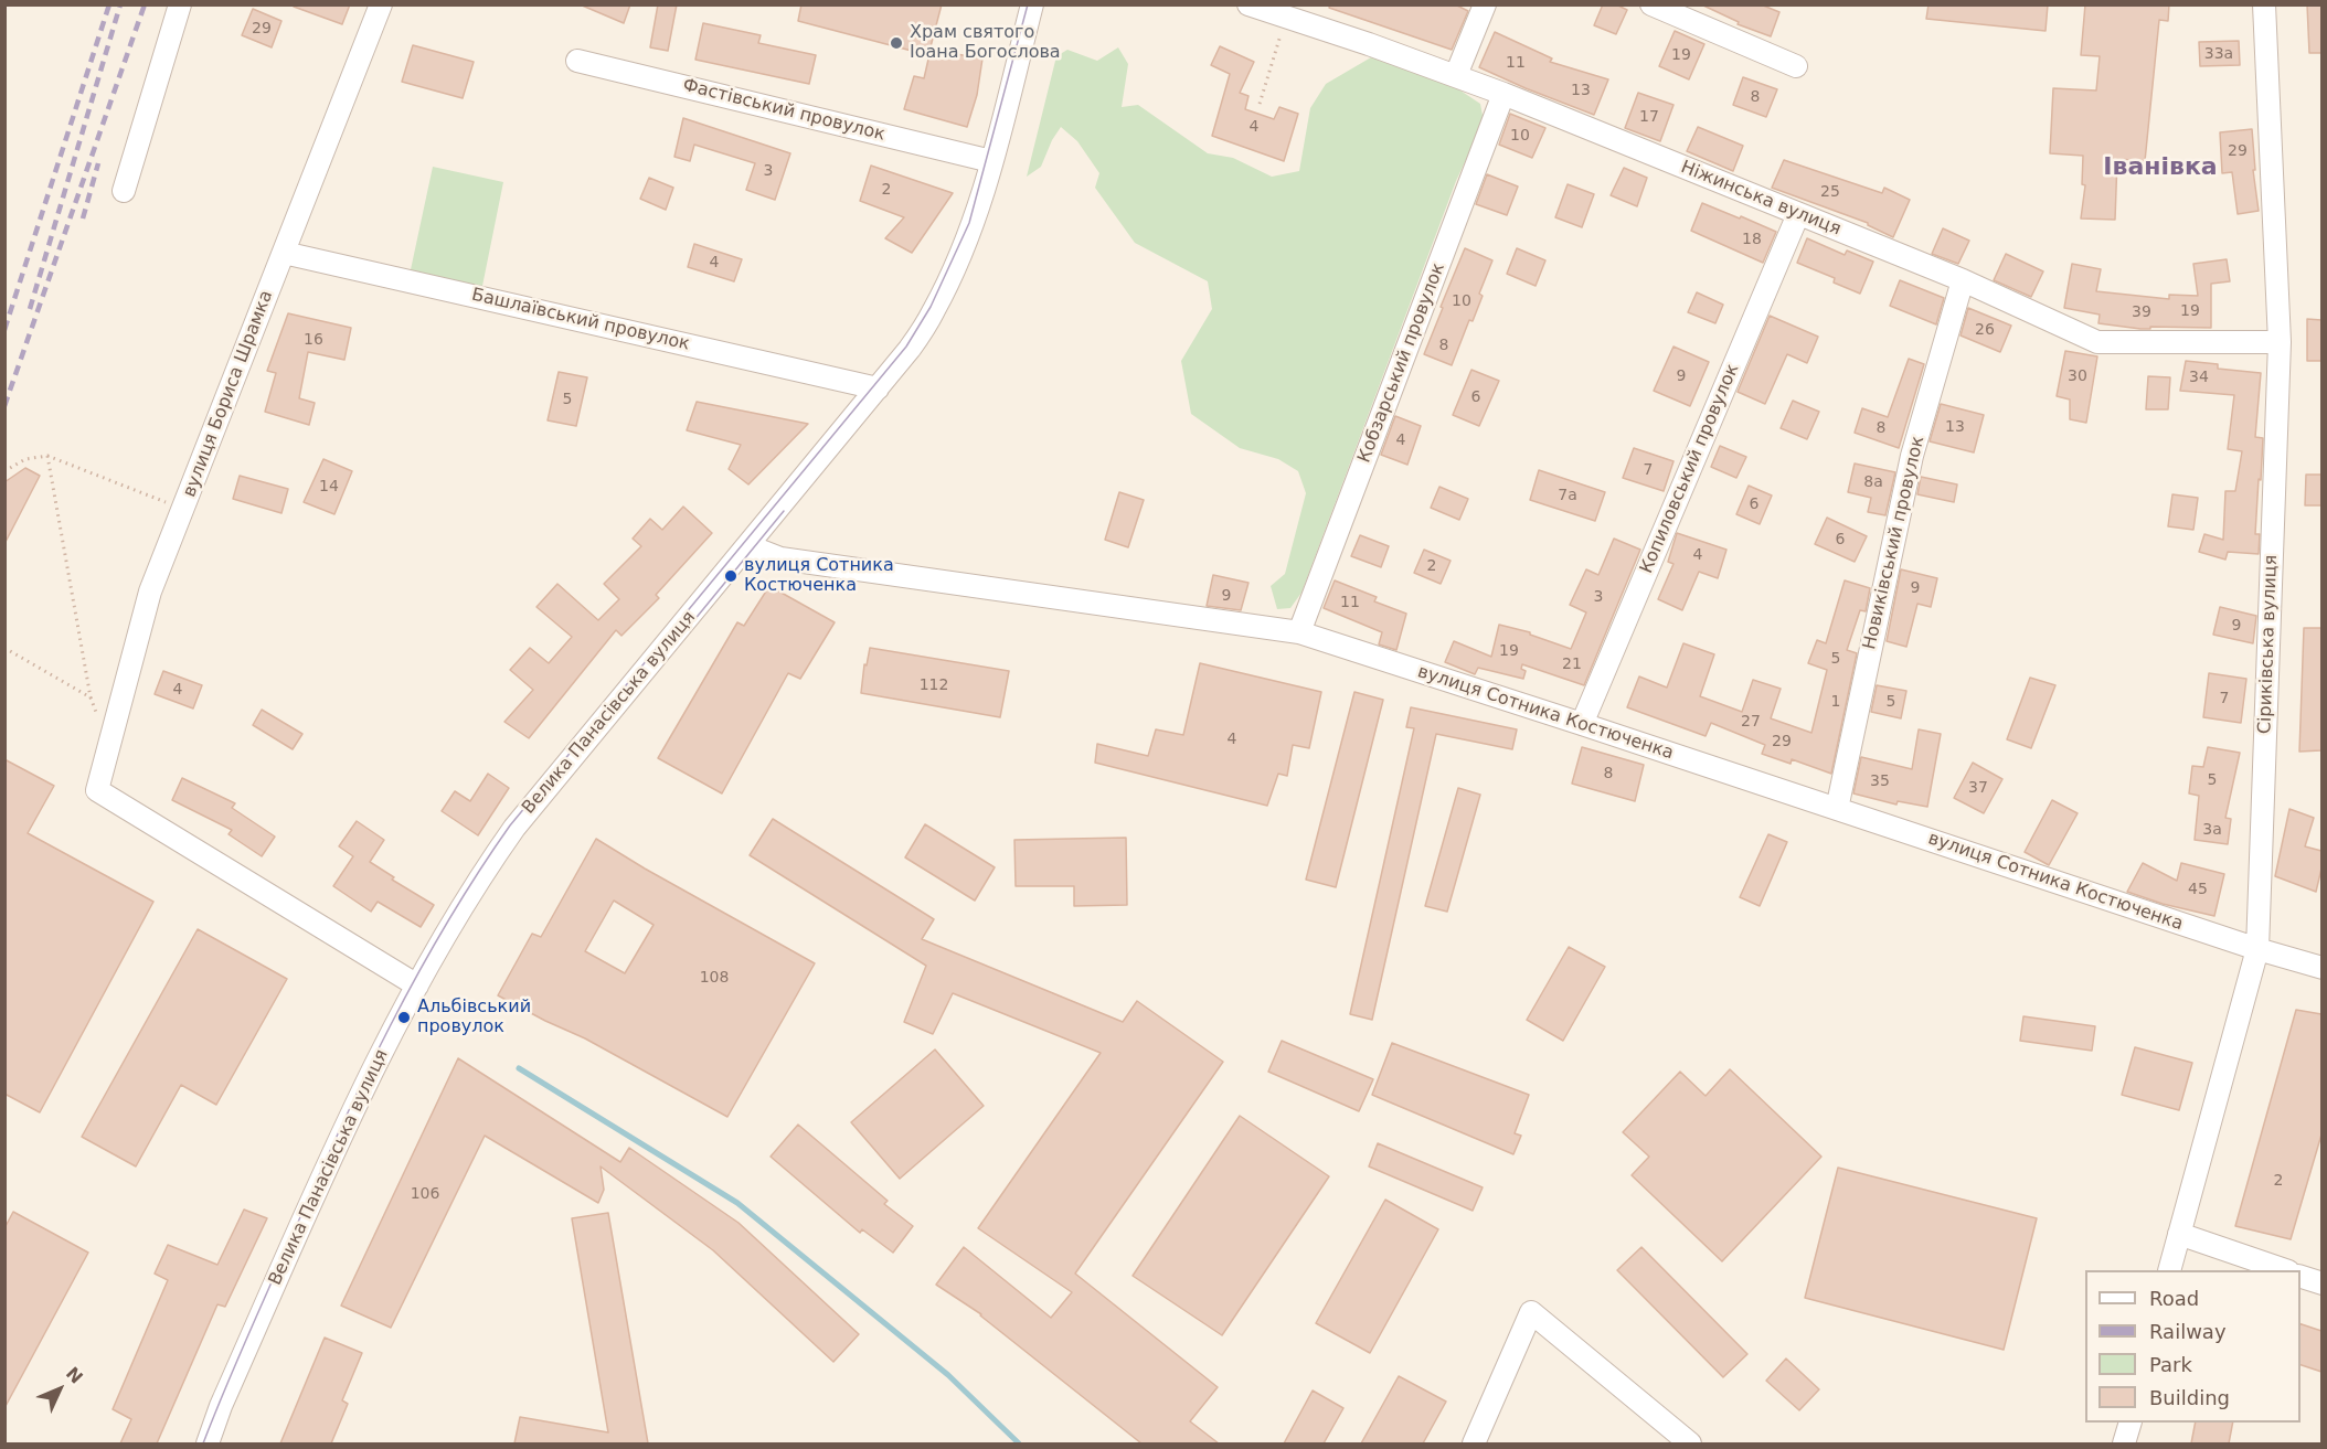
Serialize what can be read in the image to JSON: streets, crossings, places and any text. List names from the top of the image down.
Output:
{
  "streets": {
    "street": [
      "Фастівський провулок",
      "Ніжинська вулиця",
      "Башлаївський провулок",
      "Кобзарський провулок",
      "вулиця Бориса Шрамка",
      "Копиловський провулок",
      "Новиківський провулок",
      "Сіриківська вулиця",
      "Велика Панасівська вулиця",
      "вулиця Сотника Костюченка"
    ]
  },
  "crossings": [
    ["Фастівський провулок", "Велика Панасівська вулиця"],
    ["Ніжинська вулиця", "Кобзарський провулок"],
    ["Ніжинська вулиця", "Копиловський провулок"],
    ["Ніжинська вулиця", "Новиківський провулок"],
    ["Ніжинська вулиця", "Сіриківська вулиця"],
    ["Башлаївський провулок", "вулиця Бориса Шрамка"],
    ["Башлаївський провулок", "Велика Панасівська вулиця"],
    ["Кобзарський провулок", "вулиця Сотника Костюченка"],
    ["вулиця Бориса Шрамка", "Велика Панасівська вулиця"],
    ["Копиловський провулок", "вулиця Сотника Костюченка"],
    ["Новиківський провулок", "вулиця Сотника Костюченка"],
    ["Сіриківська вулиця", "вулиця Сотника Костюченка"],
    ["Велика Панасівська вулиця", "вулиця Сотника Костюченка"]
  ],
  "districts": ["Іванівка"],
  "places": ["Храм святого Іоана Богослова", "вулиця Сотника Костюченка", "Альбівський провулок"],
  "house_numbers": [
    "29",
    "33а",
    "19",
    "11",
    "13",
    "8",
    "17",
    "4",
    "10",
    "29",
    "3",
    "2",
    "25",
    "18",
    "4",
    "10",
    "19",
    "39",
    "26",
    "16",
    "8",
    "9",
    "30",
    "34",
    "6",
    "5",
    "13",
    "8",
    "4",
    "7",
    "8а",
    "14",
    "7а",
    "6",
    "6",
    "4",
    "2",
    "9",
    "9",
    "3",
    "11",
    "9",
    "19",
    "5",
    "21",
    "112",
    "4",
    "7",
    "1",
    "5",
    "27",
    "4",
    "29",
    "8",
    "5",
    "35",
    "37",
    "3а",
    "45",
    "108",
    "2",
    "106"
  ],
  "legend": [
    "Road",
    "Railway",
    "Park",
    "Building"
  ],
  "north": "top right"
}
